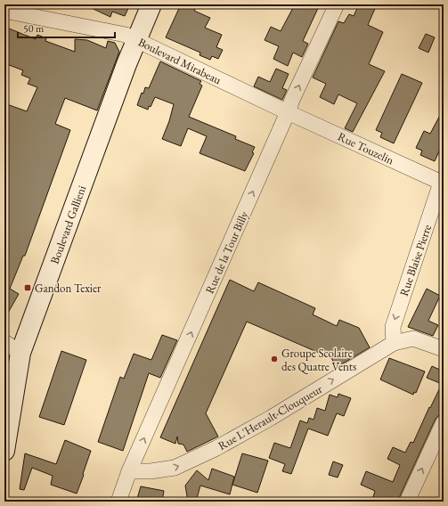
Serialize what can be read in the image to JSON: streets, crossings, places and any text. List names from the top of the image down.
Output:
{
  "streets": {
    "main road": ["Boulevard Gallieni"],
    "street": [
      "Boulevard Mirabeau",
      "Rue Touzelin",
      "Rue de la Tour Billy",
      "Rue Blaise Pierre",
      "Rue L'Herault-Clouqueur"
    ]
  },
  "crossings": [
    ["Boulevard Mirabeau", "Rue Touzelin"],
    ["Boulevard Mirabeau", "Boulevard Gallieni"],
    ["Boulevard Mirabeau", "Rue de la Tour Billy"],
    ["Rue Touzelin", "Rue de la Tour Billy"],
    ["Rue Touzelin", "Rue Blaise Pierre"],
    ["Rue de la Tour Billy", "Rue L'Herault-Clouqueur"],
    ["Rue Blaise Pierre", "Rue L'Herault-Clouqueur"]
  ],
  "one_way": ["Rue de la Tour Billy", "Rue Blaise Pierre", "Rue L'Herault-Clouqueur"],
  "places": {
    "transit": ["Gandon Texier"],
    "other": ["Groupe Scolaire des Quatre Vents"]
  },
  "scale_bar": "50 m"
}
